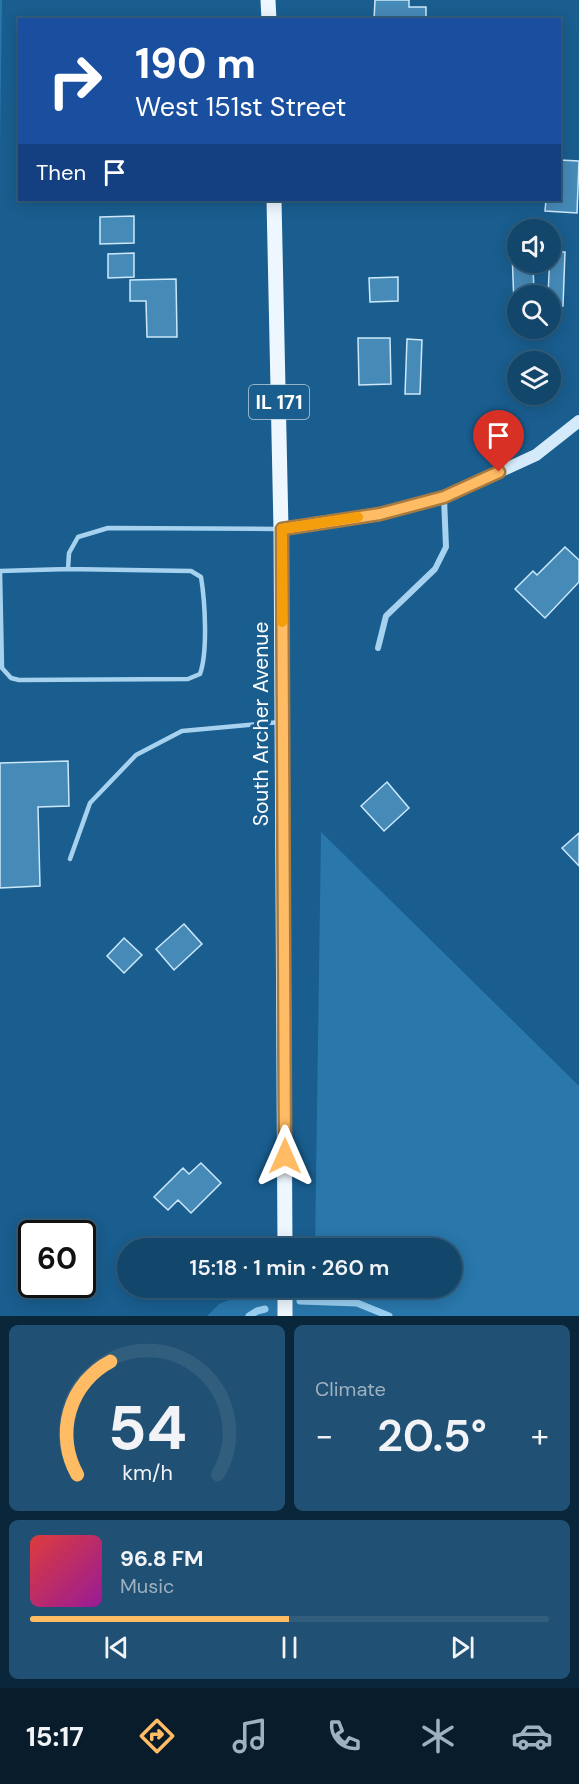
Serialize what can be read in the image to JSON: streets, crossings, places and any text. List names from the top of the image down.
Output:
{
  "streets": {
    "main road": ["IL 171", "South Archer Avenue"]
  },
  "page": {
    "turn": ["190 m", "West 151st Street"],
    "then": "Then",
    "limit": "60",
    "trip": "15:18 · 1 min · 260 m",
    "tile": "Climate",
    "heat": ["−", "20.5°", "+"],
    "song": ["96.8 FM", "Music"],
    "tabs": "15:17",
    "gauge": ["54", "km/h"]
  }
}
